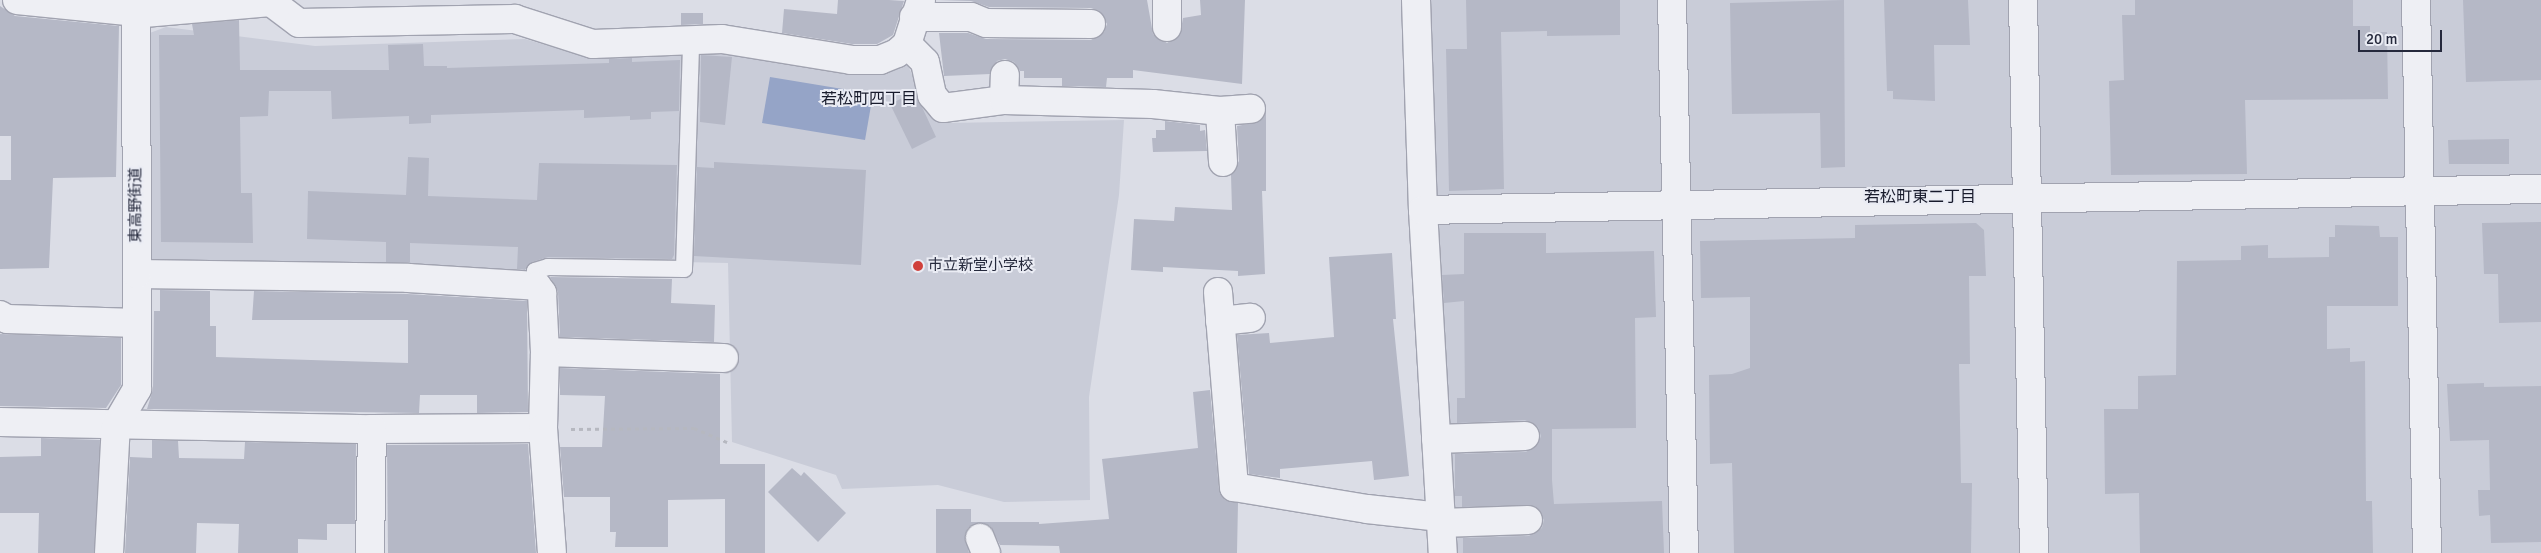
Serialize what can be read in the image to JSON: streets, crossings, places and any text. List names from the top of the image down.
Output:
{
  "streets": {
    "street": ["東高野街道"]
  },
  "districts": ["若松町四丁目", "若松町東二丁目"],
  "places": ["市立新堂小学校"],
  "scale_bar": "20 m"
}
